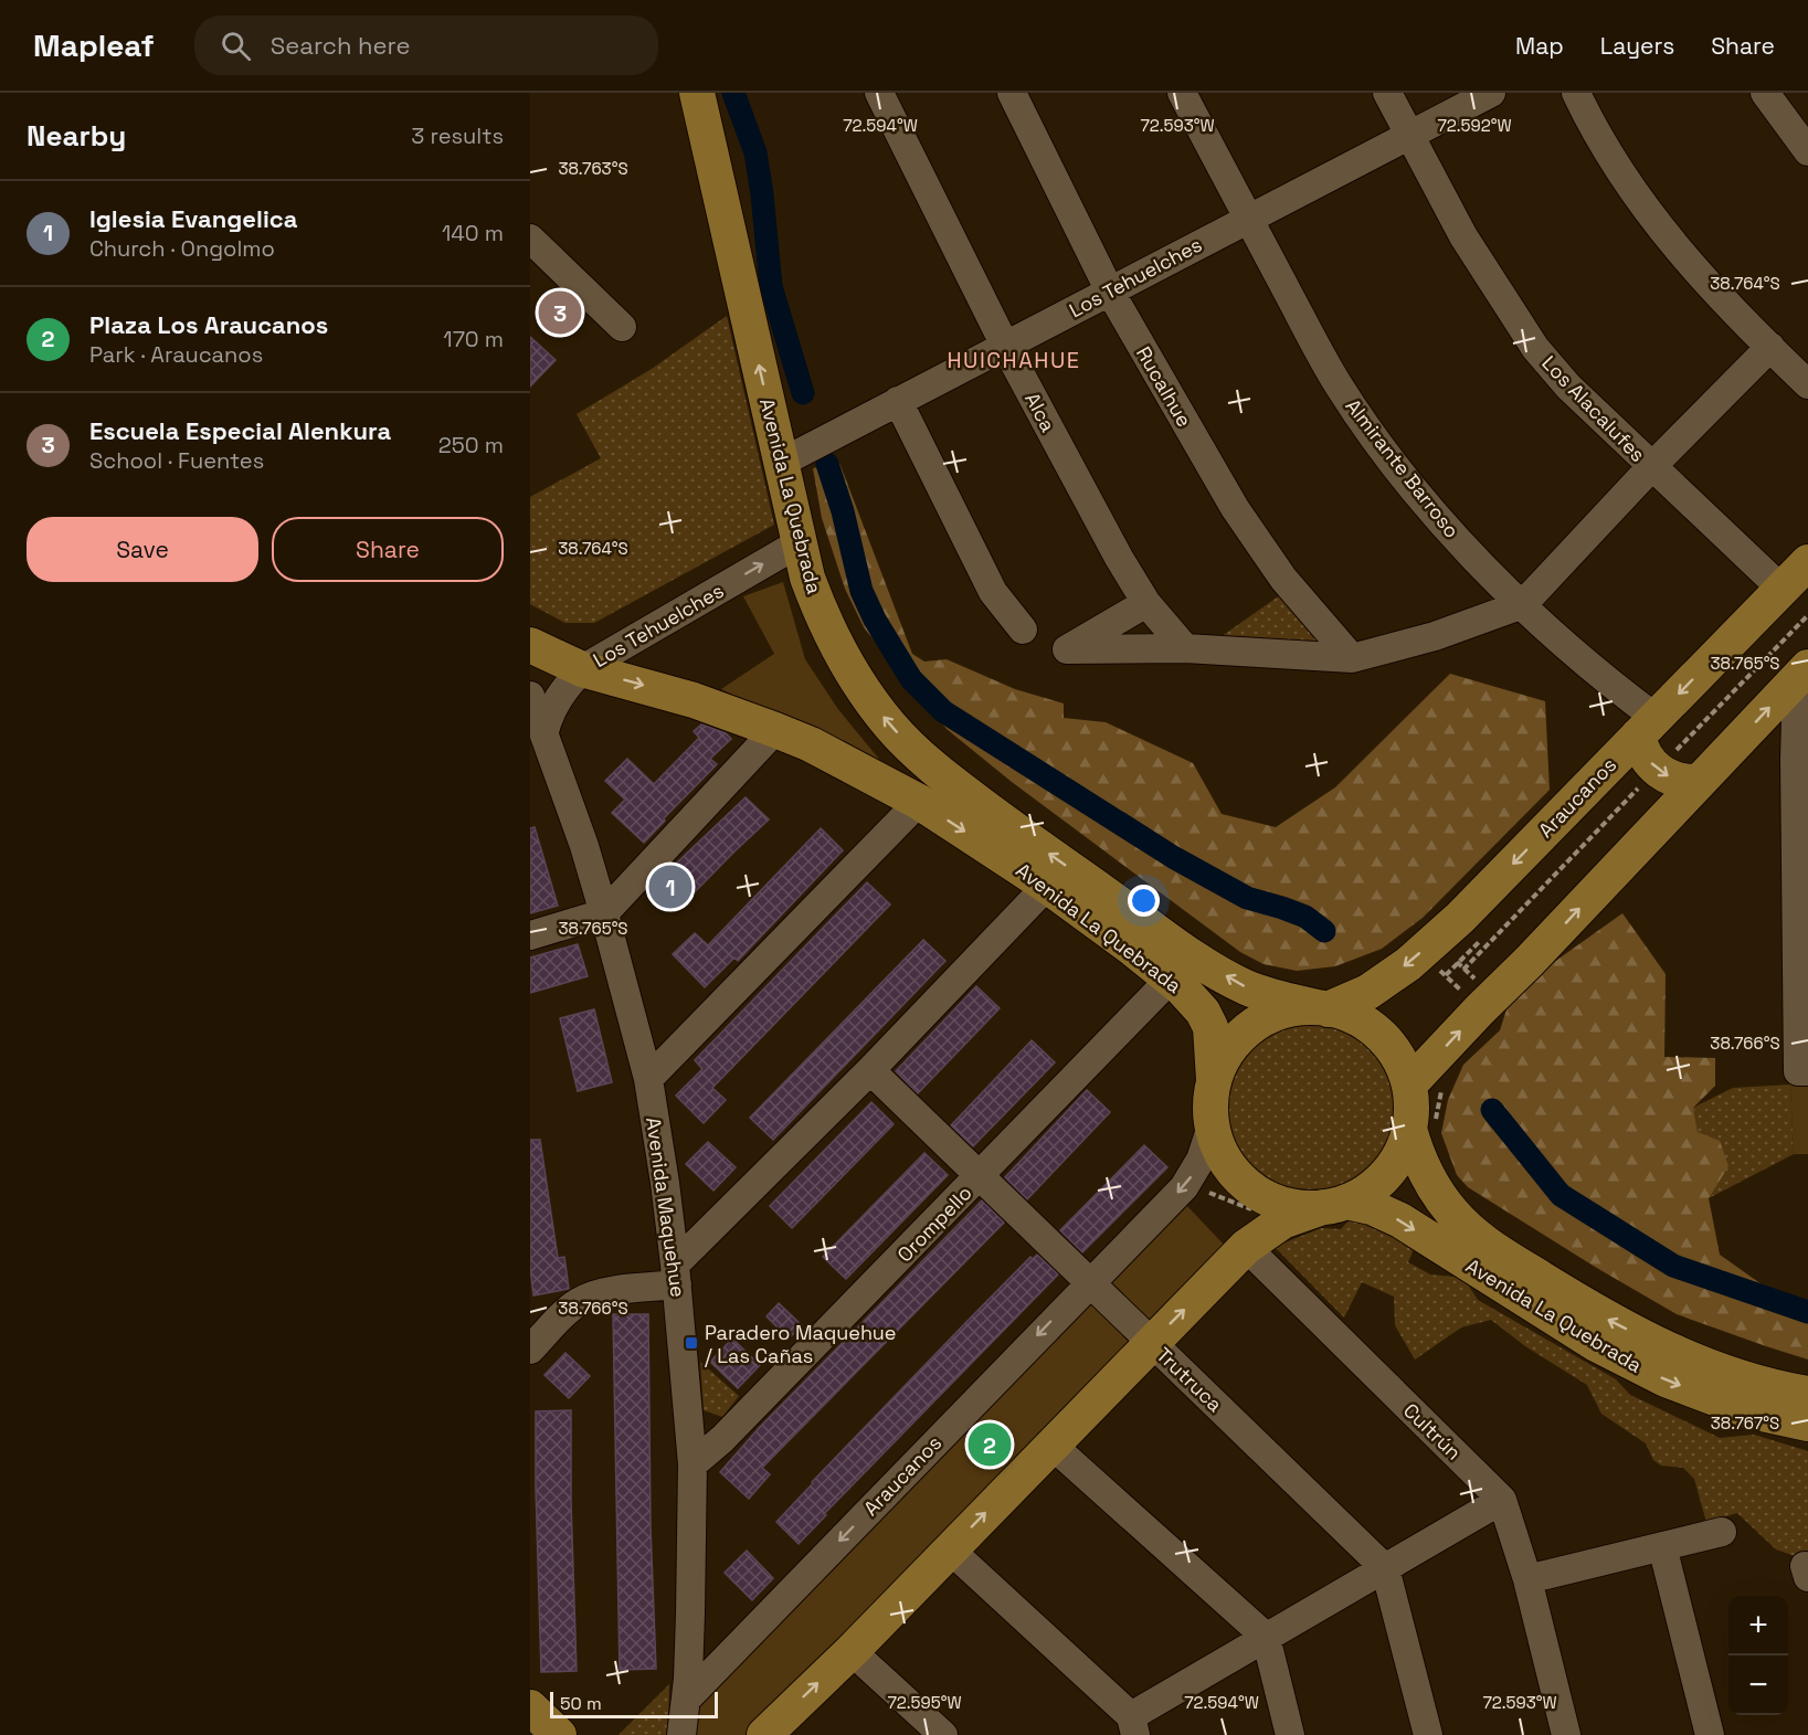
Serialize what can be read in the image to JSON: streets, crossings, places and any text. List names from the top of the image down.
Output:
{
  "streets": {
    "main road": ["Avenida La Quebrada", "Araucanos"],
    "street": [
      "Los Tehuelches",
      "Rucalhue",
      "Los Alacalufes",
      "Alca",
      "Almirante Barroso",
      "Avenida Maquehue",
      "Orompello",
      "Trutruca",
      "Cultrún"
    ]
  },
  "crossings": [
    ["Los Tehuelches", "Rucalhue"],
    ["Los Tehuelches", "Los Alacalufes"],
    ["Los Tehuelches", "Alca"],
    ["Los Tehuelches", "Almirante Barroso"],
    ["Los Tehuelches", "Avenida La Quebrada"],
    ["Los Tehuelches", "Avenida Maquehue"],
    ["Los Alacalufes", "Araucanos"],
    ["Almirante Barroso", "Araucanos"],
    ["Avenida La Quebrada", "Araucanos"],
    ["Avenida La Quebrada", "Orompello"],
    ["Araucanos", "Avenida Maquehue"],
    ["Araucanos", "Trutruca"],
    ["Avenida Maquehue", "Orompello"],
    ["Orompello", "Trutruca"]
  ],
  "districts": ["HUICHAHUE"],
  "places": {
    "transit": ["Paradero Maquehue / Las Cañas"]
  },
  "scale_bar": "50 m",
  "page": {
    "header": "Mapleaf",
    "search": "Search here",
    "nav": ["Map", "Layers", "Share"],
    "heading": ["Nearby", "3 results"],
    "list": [
      {
        "mark": "1",
        "name": "Iglesia Evangelica",
        "note": "Church · Ongolmo",
        "value": "140 m"
      },
      {
        "mark": "2",
        "name": "Plaza Los Araucanos",
        "note": "Park · Araucanos",
        "value": "170 m"
      },
      {
        "mark": "3",
        "name": "Escuela Especial Alenkura",
        "note": "School · Fuentes",
        "value": "250 m"
      }
    ],
    "pins": ["3", "1", "2"],
    "buttons": ["Save", "Share"],
    "map_buttons": ["+", "−"],
    "scale": "50 m"
  },
  "coordinates": [
    "72.594°W",
    "72.593°W",
    "72.592°W",
    "38.763°S",
    "38.764°S",
    "38.765°S",
    "38.766°S",
    "38.767°S",
    "72.595°W"
  ]
}
